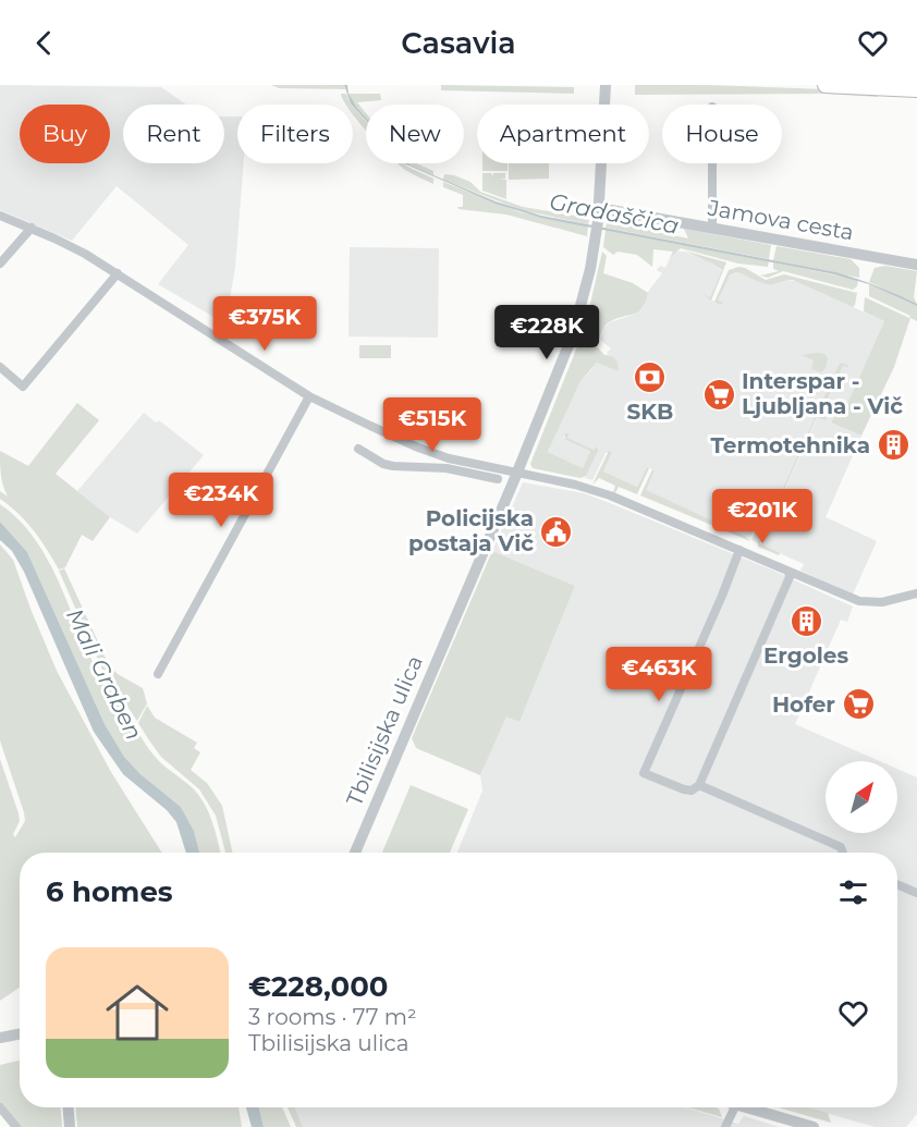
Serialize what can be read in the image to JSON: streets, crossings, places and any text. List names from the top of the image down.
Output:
{
  "streets": {
    "street": ["Jamova cesta", "Tbilisijska ulica"]
  },
  "crossings": [
    ["Jamova cesta", "Tbilisijska ulica"]
  ],
  "water": ["Gradaščica", "Mali Graben"],
  "places": {
    "bank": ["SKB"],
    "supermarket": ["Interspar - Ljubljana - Vič", "Hofer"],
    "building": ["Termotehnika", "Ergoles"],
    "public building": ["Policijska postaja Vič"]
  },
  "north": "top right",
  "page": {
    "header": "Casavia",
    "chip": [
      "Buy",
      "Rent",
      "Filters",
      "New",
      "Apartment",
      "House"
    ],
    "price": [
      "€375K",
      "€228K",
      "€515K",
      "€234K",
      "€201K",
      "€463K"
    ],
    "heading": "6 homes",
    "list": [
      {
        "name": "€228,000",
        "note": "3 rooms · 77 m² · Tbilisijska ulica"
      }
    ]
  }
}
